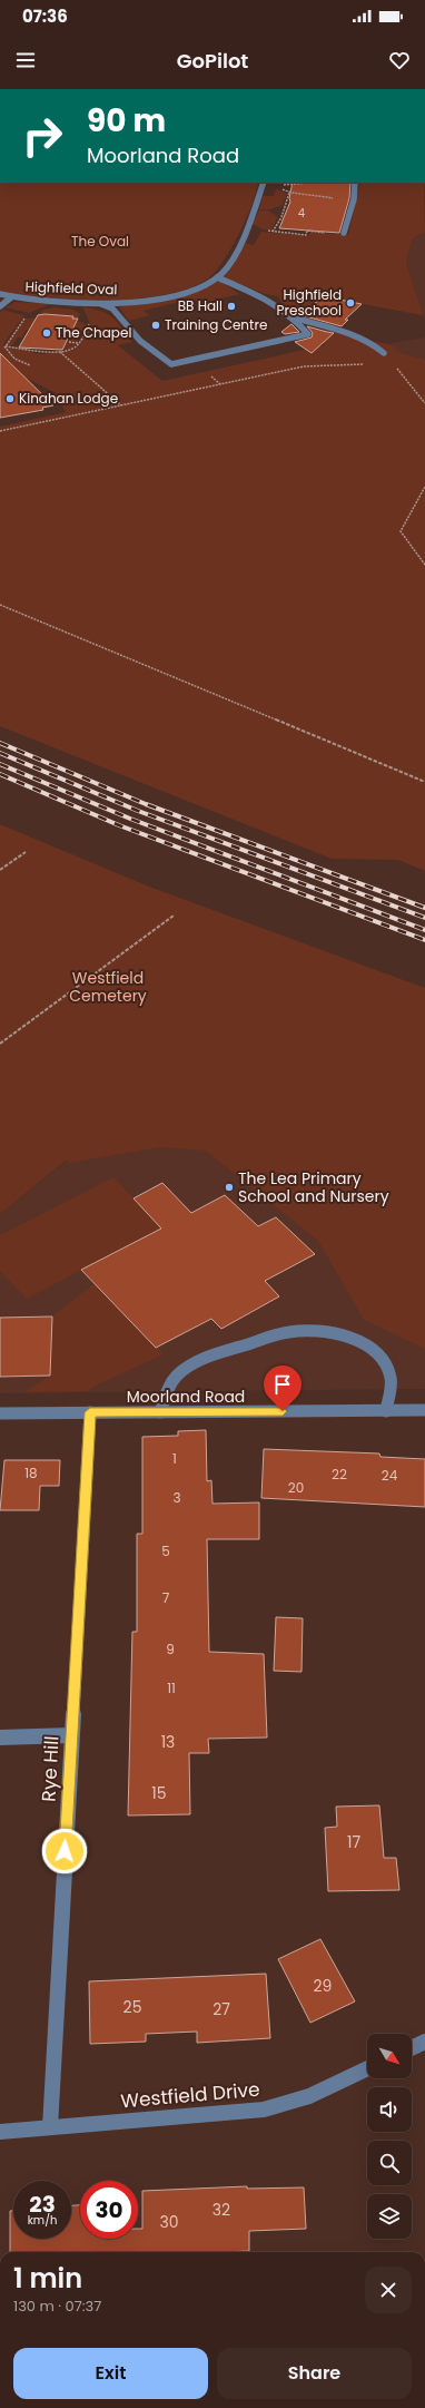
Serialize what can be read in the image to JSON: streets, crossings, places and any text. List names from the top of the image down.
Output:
{
  "streets": {
    "street": [
      "Highfield Oval",
      "Moorland Road",
      "Rye Hill",
      "Westfield Drive"
    ]
  },
  "crossings": [
    ["Moorland Road", "Rye Hill"],
    ["Rye Hill", "Westfield Drive"]
  ],
  "parks": ["The Oval", "Westfield Cemetery"],
  "places": [
    "Highfield Preschool",
    "BB Hall",
    "Training Centre",
    "The Chapel",
    "Kinahan Lodge",
    "The Lea Primary School and Nursery"
  ],
  "house_numbers": [
    "4",
    "1",
    "18",
    "22",
    "24",
    "20",
    "3",
    "5",
    "7",
    "9",
    "11",
    "13",
    "15",
    "17",
    "29",
    "25",
    "27",
    "32",
    "30"
  ],
  "north": "bottom right",
  "page": {
    "status": "07:36",
    "header": "GoPilot",
    "turn": ["90 m", "Moorland Road"],
    "speed": "23 km/h",
    "limit": "30",
    "heading": ["1 min", "130 m · 07:37"],
    "buttons": ["Exit", "Share"]
  }
}
